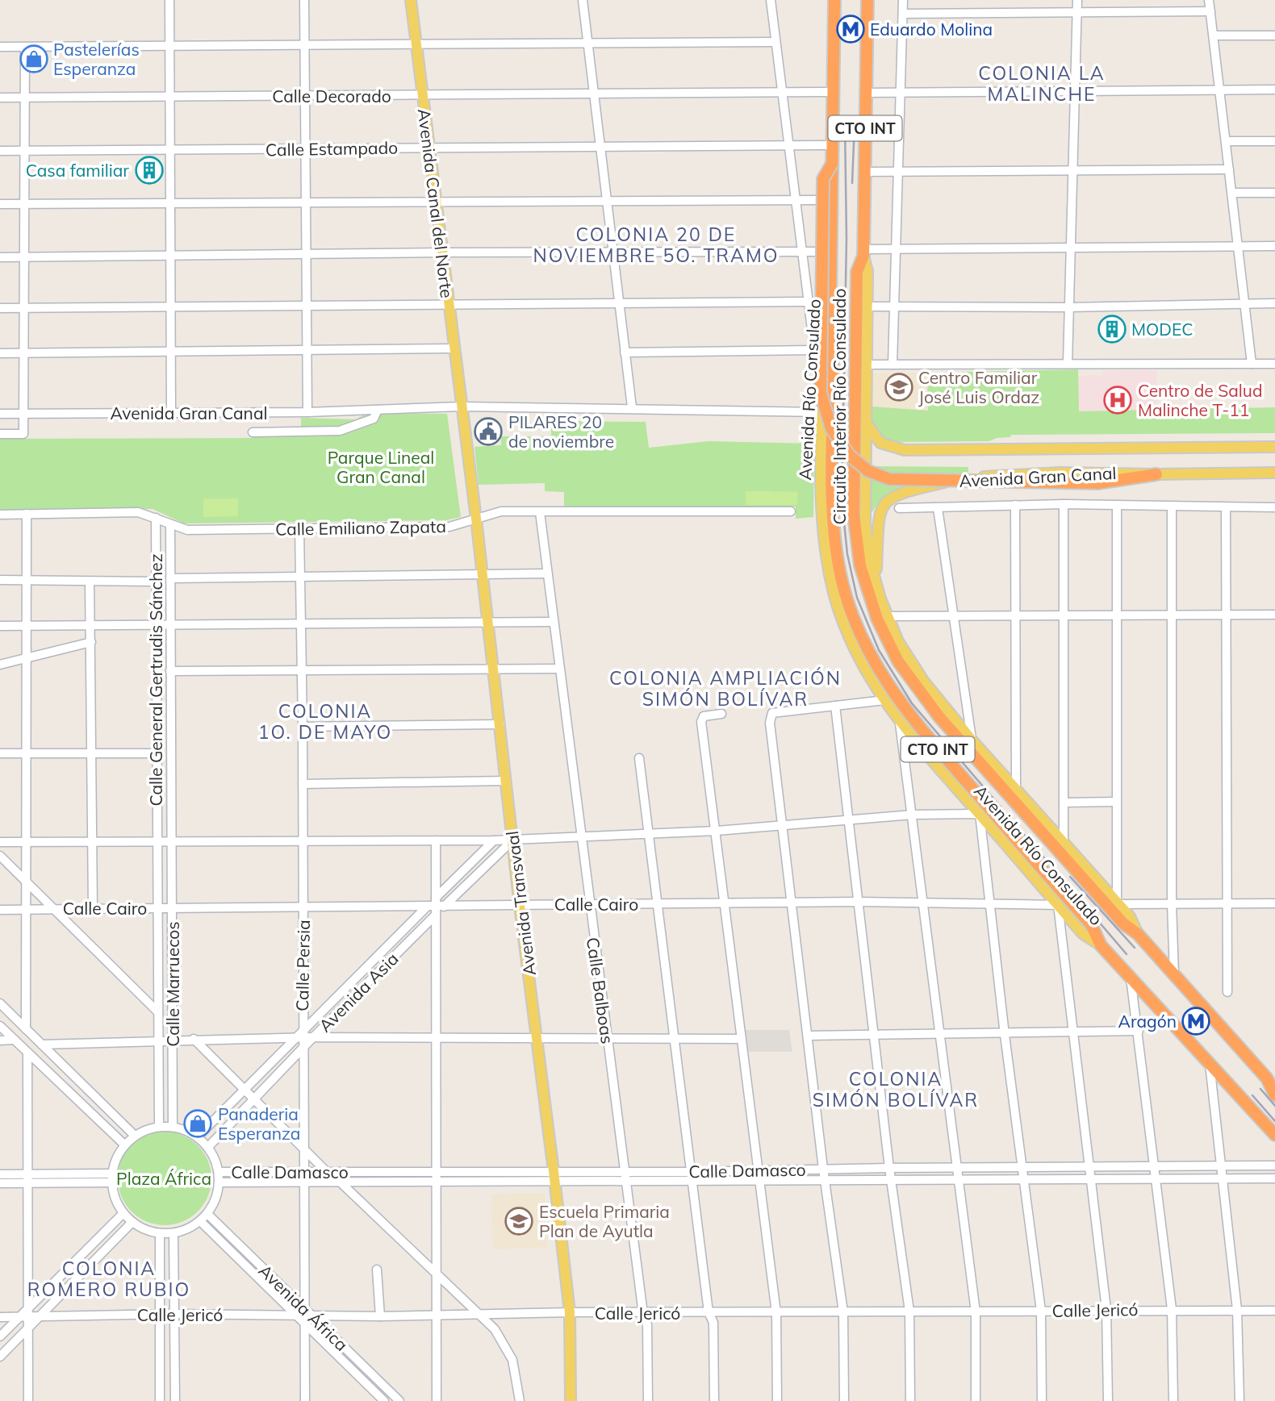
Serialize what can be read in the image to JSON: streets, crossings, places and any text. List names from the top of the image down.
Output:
{
  "streets": {
    "highway": ["CTO INT", "Avenida Río Consulado", "Circuito Interior Río Consulado"],
    "main road": ["Avenida Canal del Norte", "Avenida Gran Canal", "Avenida Transvaal"],
    "street": [
      "Calle Decorado",
      "Calle Estampado",
      "Calle Emiliano Zapata",
      "Calle General Gertrudis Sánchez",
      "Calle Cairo",
      "Calle Persia",
      "Calle Marruecos",
      "Calle Balboas",
      "Avenida Asia",
      "Calle Damasco",
      "Avenida África",
      "Calle Jericó"
    ]
  },
  "crossings": [
    ["Calle Decorado", "Avenida Canal del Norte"],
    ["Calle Decorado", "Avenida Río Consulado"],
    ["CTO INT", "Avenida Río Consulado"],
    ["CTO INT", "Circuito Interior Río Consulado"],
    ["CTO INT", "Avenida Gran Canal"],
    ["Calle Estampado", "Avenida Canal del Norte"],
    ["Calle Estampado", "Avenida Río Consulado"],
    ["Avenida Canal del Norte", "Avenida Gran Canal"],
    ["Avenida Canal del Norte", "Avenida Transvaal"],
    ["Avenida Río Consulado", "Circuito Interior Río Consulado"],
    ["Avenida Río Consulado", "Avenida Gran Canal"],
    ["Avenida Río Consulado", "Calle Cairo"],
    ["Avenida Gran Canal", "Avenida Transvaal"],
    ["Calle Emiliano Zapata", "Calle General Gertrudis Sánchez"],
    ["Calle Emiliano Zapata", "Avenida Transvaal"],
    ["Calle Emiliano Zapata", "Calle Persia"],
    ["Calle Emiliano Zapata", "Calle Balboas"],
    ["Calle General Gertrudis Sánchez", "Calle Marruecos"],
    ["Avenida Transvaal", "Calle Cairo"],
    ["Avenida Transvaal", "Avenida Asia"],
    ["Avenida Transvaal", "Calle Damasco"],
    ["Avenida Transvaal", "Calle Jericó"],
    ["Calle Cairo", "Calle Persia"],
    ["Calle Cairo", "Calle Marruecos"],
    ["Calle Cairo", "Calle Balboas"],
    ["Calle Cairo", "Avenida Asia"],
    ["Calle Persia", "Avenida Asia"],
    ["Calle Persia", "Calle Damasco"],
    ["Calle Persia", "Avenida África"],
    ["Calle Persia", "Calle Jericó"],
    ["Calle Marruecos", "Avenida Asia"],
    ["Calle Marruecos", "Calle Damasco"],
    ["Calle Marruecos", "Avenida África"],
    ["Calle Balboas", "Calle Damasco"],
    ["Calle Balboas", "Calle Jericó"],
    ["Avenida Asia", "Calle Damasco"],
    ["Avenida Asia", "Avenida África"],
    ["Calle Damasco", "Avenida África"],
    ["Avenida África", "Calle Jericó"]
  ],
  "districts": [
    "COLONIA LA MALINCHE",
    "COLONIA 20 DE NOVIEMBRE 5O. TRAMO",
    "COLONIA AMPLIACIÓN SIMÓN BOLÍVAR",
    "COLONIA 1O. DE MAYO",
    "COLONIA SIMÓN BOLÍVAR",
    "COLONIA ROMERO RUBIO"
  ],
  "parks": ["Parque Lineal Gran Canal", "Plaza África"],
  "places": {
    "metro station": ["Eduardo Molina", "Aragón"],
    "shop": ["Pastelerías Esperanza", "Panaderia Esperanza"],
    "building": ["Casa familiar", "MODEC"],
    "school or university": ["Centro Familiar José Luis Ordaz", "Escuela Primaria Plan de Ayutla"],
    "hospital": ["Centro de Salud Malinche T-11"],
    "public building": ["PILARES 20 de noviembre"]
  }
}
